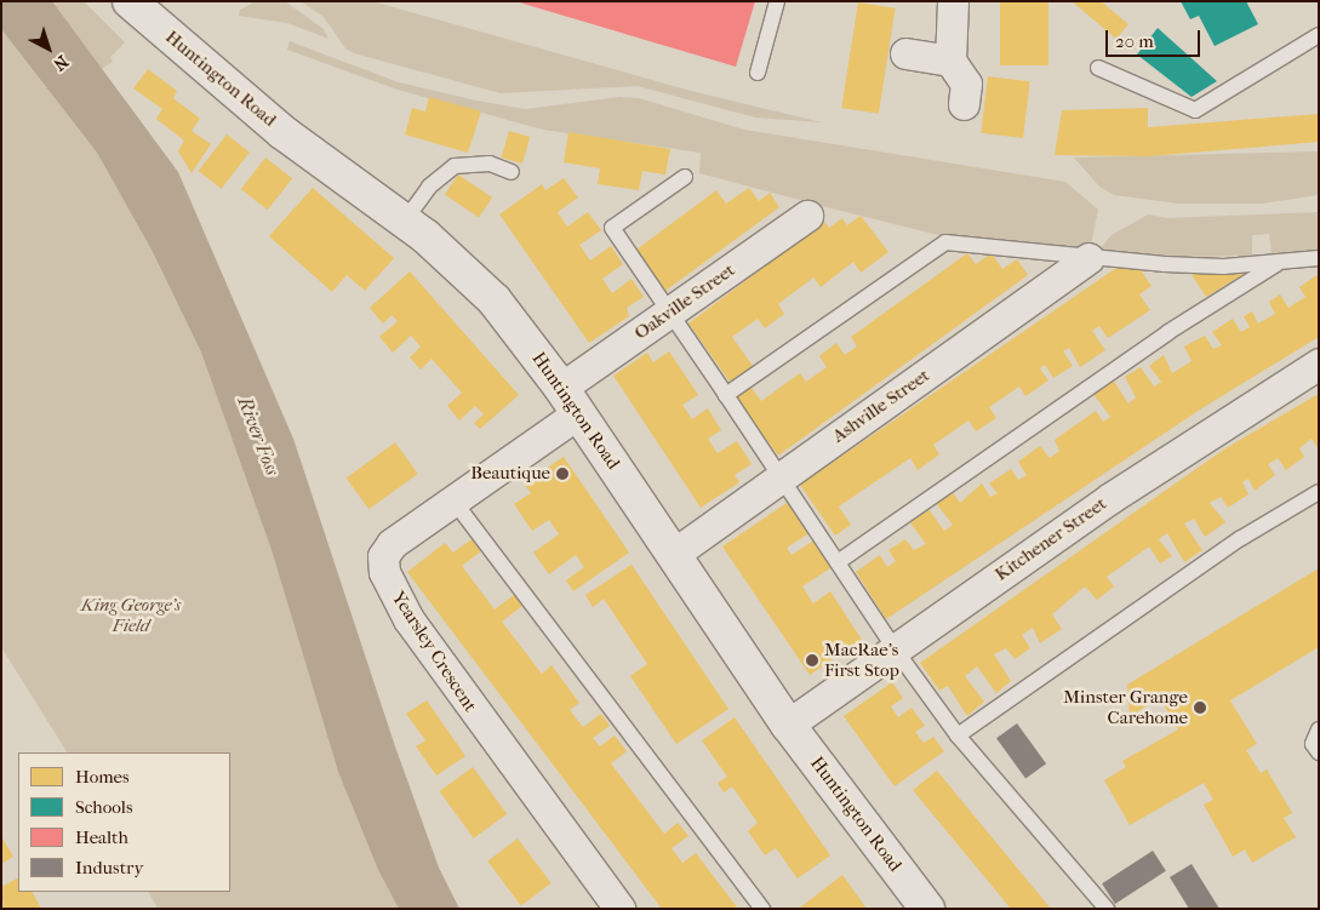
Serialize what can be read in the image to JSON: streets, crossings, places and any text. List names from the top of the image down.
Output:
{
  "streets": {
    "street": [
      "Huntington Road",
      "Oakville Street",
      "Ashville Street",
      "Kitchener Street",
      "Yearsley Crescent"
    ]
  },
  "crossings": [
    ["Huntington Road", "Oakville Street"],
    ["Huntington Road", "Ashville Street"],
    ["Huntington Road", "Kitchener Street"],
    ["Huntington Road", "Yearsley Crescent"],
    ["Oakville Street", "Yearsley Crescent"]
  ],
  "water": ["River Foss"],
  "parks": ["King George's Field"],
  "places": ["Beautique", "MacRae's First Stop", "Minster Grange Carehome"],
  "legend": [
    "Homes",
    "Schools",
    "Health",
    "Industry"
  ],
  "scale_bar": "20 m",
  "north": "bottom right"
}
